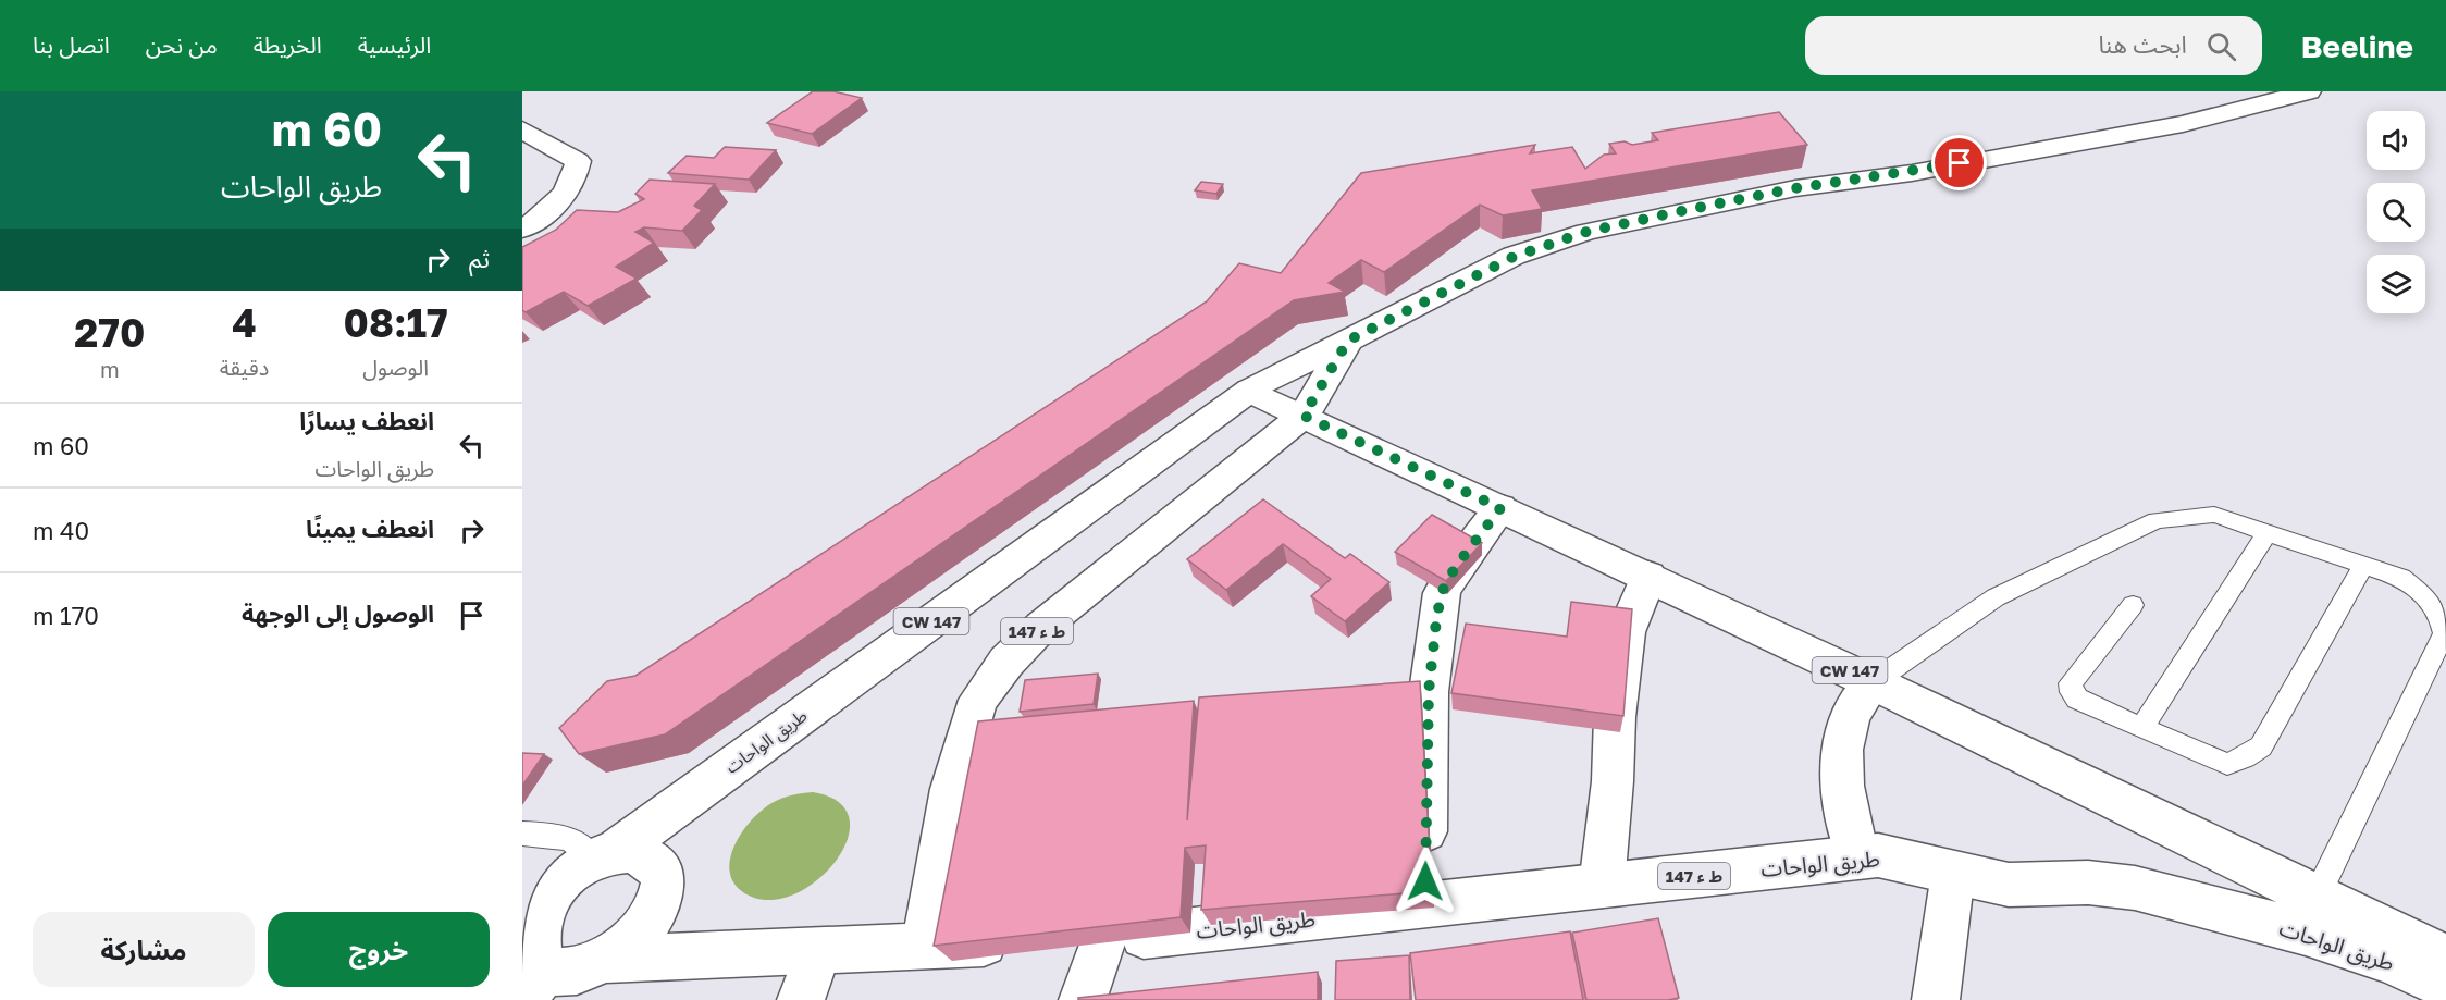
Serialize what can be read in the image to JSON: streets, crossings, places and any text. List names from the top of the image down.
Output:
{
  "streets": {
    "main road": ["CW 147", "ط ء 147", "طريق الواحات"]
  },
  "crossings": [
    ["ط ء 147", "طريق الواحات"]
  ],
  "page": {
    "header": "Beeline",
    "search": "ابحث هنا",
    "nav": [
      "الرئيسية",
      "الخريطة",
      "من نحن",
      "اتصل بنا"
    ],
    "turn": ["60 m", "طريق الواحات"],
    "then": "ثم",
    "eta": [
      "08:17",
      "الوصول",
      "4",
      "دقيقة",
      "270",
      "m"
    ],
    "list": [
      {
        "name": "انعطف يسارًا",
        "note": "طريق الواحات",
        "value": "60 m"
      },
      {
        "name": "انعطف يمينًا",
        "value": "40 m"
      },
      {
        "name": "الوصول إلى الوجهة",
        "value": "170 m"
      }
    ],
    "buttons": ["خروج", "مشاركة"]
  }
}
